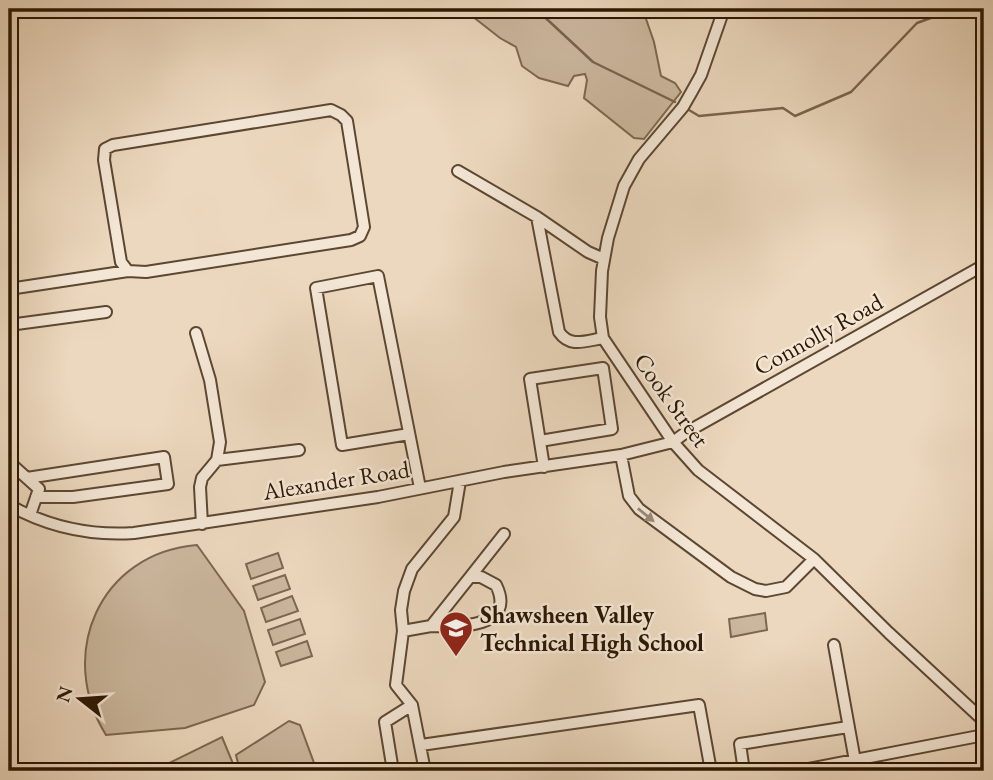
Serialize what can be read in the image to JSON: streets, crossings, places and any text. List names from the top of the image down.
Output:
{
  "streets": {
    "street": ["Connolly Road", "Cook Street", "Alexander Road"]
  },
  "crossings": [
    ["Connolly Road", "Cook Street"],
    ["Connolly Road", "Alexander Road"],
    ["Cook Street", "Alexander Road"]
  ],
  "places": {
    "school or university": ["Shawsheen Valley Technical High School"]
  },
  "north": "left"
}
